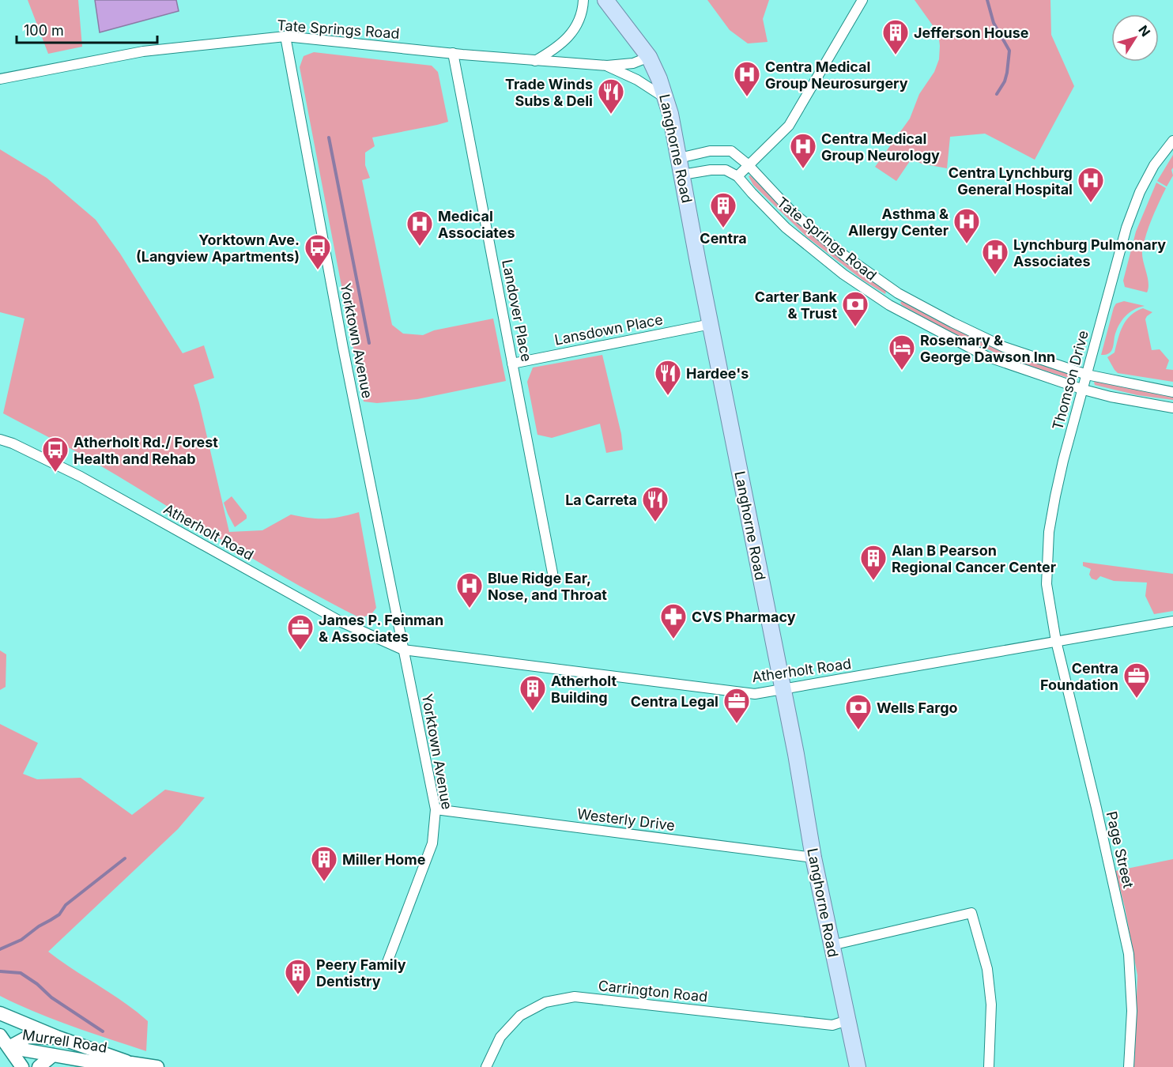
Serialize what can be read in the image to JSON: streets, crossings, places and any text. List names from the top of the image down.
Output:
{
  "streets": {
    "main road": ["Langhorne Road"],
    "street": [
      "Tate Springs Road",
      "Landover Place",
      "Lansdown Place",
      "Yorktown Avenue",
      "Thomson Drive",
      "Atherholt Road",
      "Westerly Drive",
      "Page Street",
      "Carrington Road",
      "Murrell Road"
    ]
  },
  "crossings": [
    ["Tate Springs Road", "Langhorne Road"],
    ["Tate Springs Road", "Landover Place"],
    ["Tate Springs Road", "Yorktown Avenue"],
    ["Tate Springs Road", "Thomson Drive"],
    ["Langhorne Road", "Lansdown Place"],
    ["Langhorne Road", "Atherholt Road"],
    ["Langhorne Road", "Westerly Drive"],
    ["Langhorne Road", "Carrington Road"],
    ["Landover Place", "Lansdown Place"],
    ["Yorktown Avenue", "Atherholt Road"],
    ["Yorktown Avenue", "Westerly Drive"],
    ["Thomson Drive", "Atherholt Road"],
    ["Thomson Drive", "Page Street"],
    ["Atherholt Road", "Page Street"]
  ],
  "places": {
    "building": [
      "Jefferson House",
      "Centra",
      "Alan B Pearson Regional Cancer Center",
      "Atherholt Building",
      "Miller Home",
      "Peery Family Dentistry"
    ],
    "hospital": [
      "Centra Medical Group Neurosurgery",
      "Centra Medical Group Neurology",
      "Centra Lynchburg General Hospital",
      "Asthma & Allergy Center",
      "Medical Associates",
      "Lynchburg Pulmonary Associates",
      "Blue Ridge Ear, Nose, and Throat"
    ],
    "restaurant": ["Trade Winds Subs & Deli", "Hardee's", "La Carreta"],
    "bus stop": ["Yorktown Ave. (Langview Apartments)", "Atherholt Rd./ Forest Health and Rehab"],
    "bank": ["Carter Bank & Trust", "Wells Fargo"],
    "hotel": ["Rosemary & George Dawson Inn"],
    "pharmacy": ["CVS Pharmacy"],
    "office": ["James P. Feinman & Associates", "Centra Foundation", "Centra Legal"]
  },
  "scale_bar": "100 m",
  "north": "top right"
}
